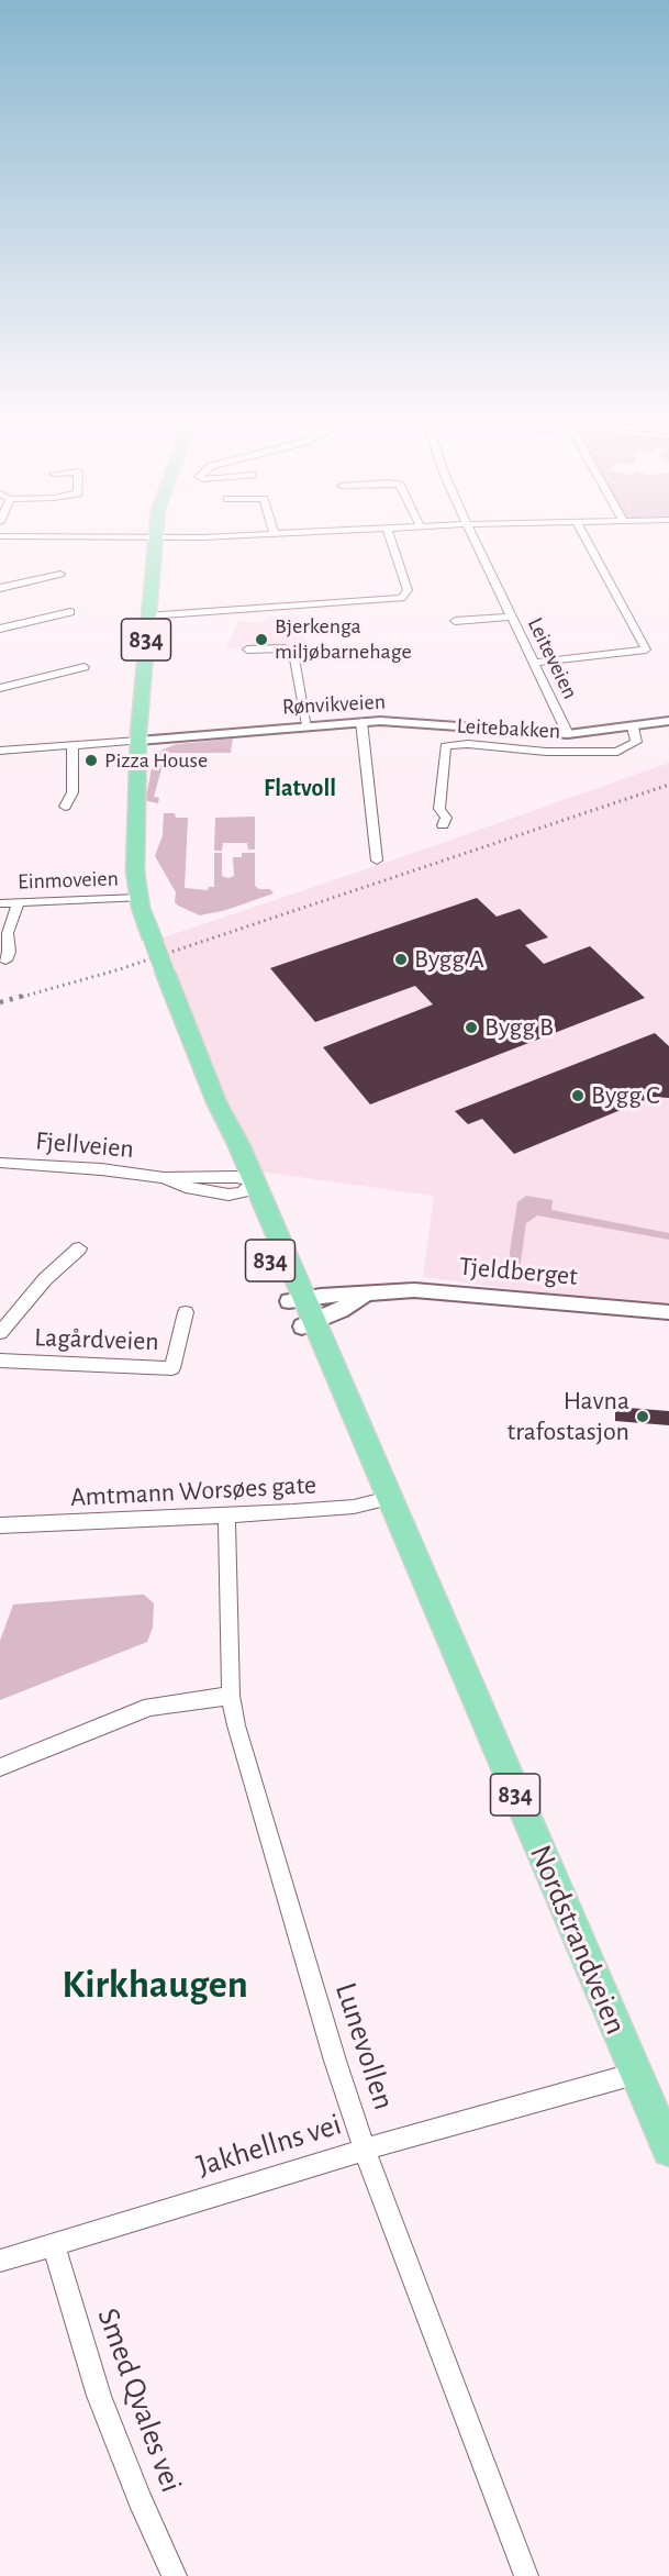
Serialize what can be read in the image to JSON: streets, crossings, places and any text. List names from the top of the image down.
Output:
{
  "streets": {
    "main road": ["834", "Nordstrandveien"],
    "street": [
      "Leiteveien",
      "Rønvikveien",
      "Leitebakken",
      "Einmoveien",
      "Fjellveien",
      "Tjeldberget",
      "Lagårdveien",
      "Amtmann Worsøes gate",
      "Lunevollen",
      "Jakhellns vei",
      "Smed Qvales vei"
    ]
  },
  "crossings": [
    ["834", "Rønvikveien"],
    ["834", "Einmoveien"],
    ["834", "Nordstrandveien"],
    ["Leiteveien", "Rønvikveien"],
    ["Rønvikveien", "Leitebakken"],
    ["Einmoveien", "Nordstrandveien"],
    ["Fjellveien", "Nordstrandveien"],
    ["Tjeldberget", "Nordstrandveien"],
    ["Amtmann Worsøes gate", "Nordstrandveien"],
    ["Amtmann Worsøes gate", "Lunevollen"],
    ["Nordstrandveien", "Jakhellns vei"],
    ["Lunevollen", "Jakhellns vei"],
    ["Jakhellns vei", "Smed Qvales vei"]
  ],
  "districts": ["Flatvoll", "Kirkhaugen"],
  "places": [
    "Bjerkenga miljøbarnehage",
    "Pizza House",
    "Bygg A",
    "Bygg B",
    "Bygg C",
    "Havna trafostasjon"
  ]
}
